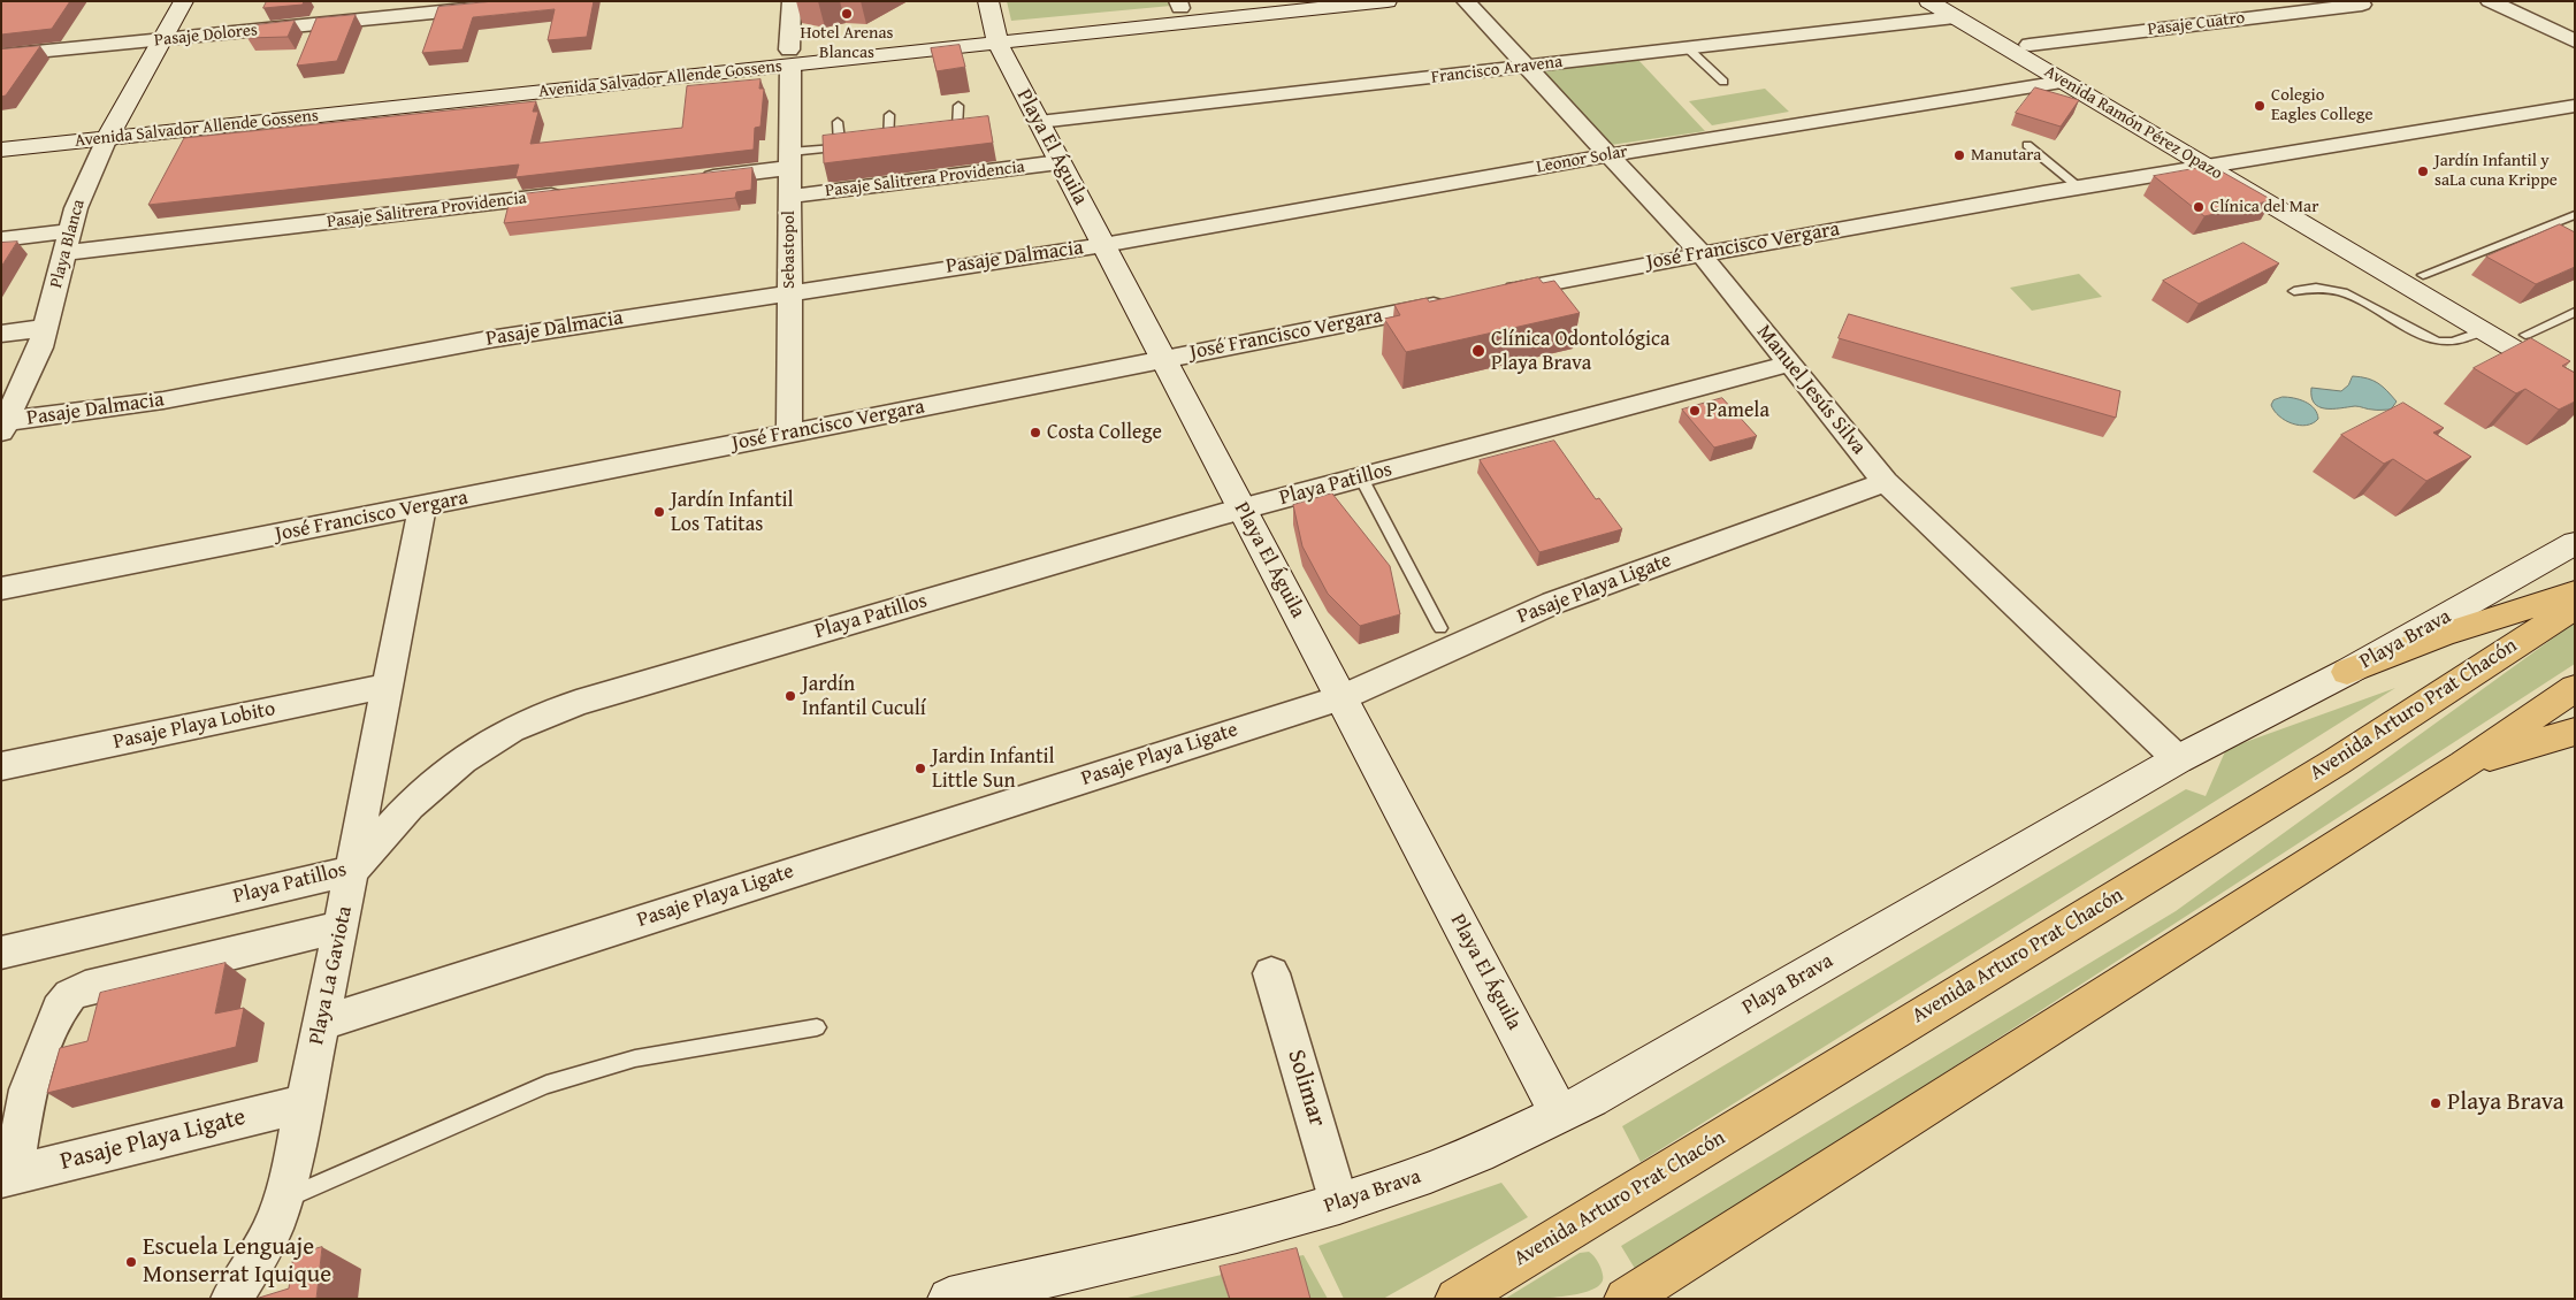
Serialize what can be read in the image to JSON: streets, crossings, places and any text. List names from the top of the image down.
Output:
{
  "streets": {
    "main road": [
      "Avenida Salvador Allende Gossens",
      "Avenida Ramón Pérez Opazo",
      "Playa El Águila",
      "Playa Blanca",
      "Playa Brava",
      "Avenida Arturo Prat Chacón"
    ],
    "street": [
      "Pasaje Cuatro",
      "Pasaje Dolores",
      "Francisco Aravena",
      "Leonor Solar",
      "Pasaje Salitrera Providencia",
      "José Francisco Vergara",
      "Sebastopol",
      "Pasaje Dalmacia",
      "Manuel Jesús Silva",
      "Playa Patillos",
      "Pasaje Playa Ligate",
      "Pasaje Playa Lobito",
      "Playa La Gaviota",
      "Solimar"
    ]
  },
  "crossings": [
    ["Pasaje Cuatro", "Avenida Ramón Pérez Opazo"],
    ["Pasaje Dolores", "Playa Blanca"],
    ["Francisco Aravena", "Avenida Ramón Pérez Opazo"],
    ["Francisco Aravena", "Playa El Águila"],
    ["Francisco Aravena", "Manuel Jesús Silva"],
    ["Avenida Salvador Allende Gossens", "Playa El Águila"],
    ["Avenida Salvador Allende Gossens", "Playa Blanca"],
    ["Avenida Salvador Allende Gossens", "Sebastopol"],
    ["Avenida Ramón Pérez Opazo", "Leonor Solar"],
    ["Avenida Ramón Pérez Opazo", "José Francisco Vergara"],
    ["Playa El Águila", "Leonor Solar"],
    ["Playa El Águila", "Pasaje Salitrera Providencia"],
    ["Playa El Águila", "José Francisco Vergara"],
    ["Playa El Águila", "Pasaje Dalmacia"],
    ["Playa El Águila", "Playa Patillos"],
    ["Playa El Águila", "Pasaje Playa Ligate"],
    ["Playa El Águila", "Playa Brava"],
    ["Leonor Solar", "Pasaje Dalmacia"],
    ["Leonor Solar", "Manuel Jesús Silva"],
    ["Pasaje Salitrera Providencia", "Playa Blanca"],
    ["Pasaje Salitrera Providencia", "Sebastopol"],
    ["Playa Blanca", "Pasaje Dalmacia"],
    ["José Francisco Vergara", "Sebastopol"],
    ["José Francisco Vergara", "Manuel Jesús Silva"],
    ["José Francisco Vergara", "Playa La Gaviota"],
    ["Sebastopol", "Pasaje Dalmacia"],
    ["Manuel Jesús Silva", "Playa Patillos"],
    ["Manuel Jesús Silva", "Pasaje Playa Ligate"],
    ["Manuel Jesús Silva", "Playa Brava"],
    ["Playa Patillos", "Playa La Gaviota"],
    ["Pasaje Playa Ligate", "Playa La Gaviota"],
    ["Playa Brava", "Solimar"],
    ["Pasaje Playa Lobito", "Playa La Gaviota"]
  ],
  "places": [
    "Hotel Arenas Blancas",
    "Colegio Eagles College",
    "Manutara",
    "Jardín Infantil y saLa cuna Krippe",
    "Clínica del Mar",
    "Clínica Odontológica Playa Brava",
    "Pamela",
    "Costa College",
    "Jardín Infantil Los Tatitas",
    "Jardín Infantil Cuculí",
    "Jardin Infantil Little Sun",
    "Playa Brava",
    "Escuela Lenguaje Monserrat Iquique"
  ]
}
